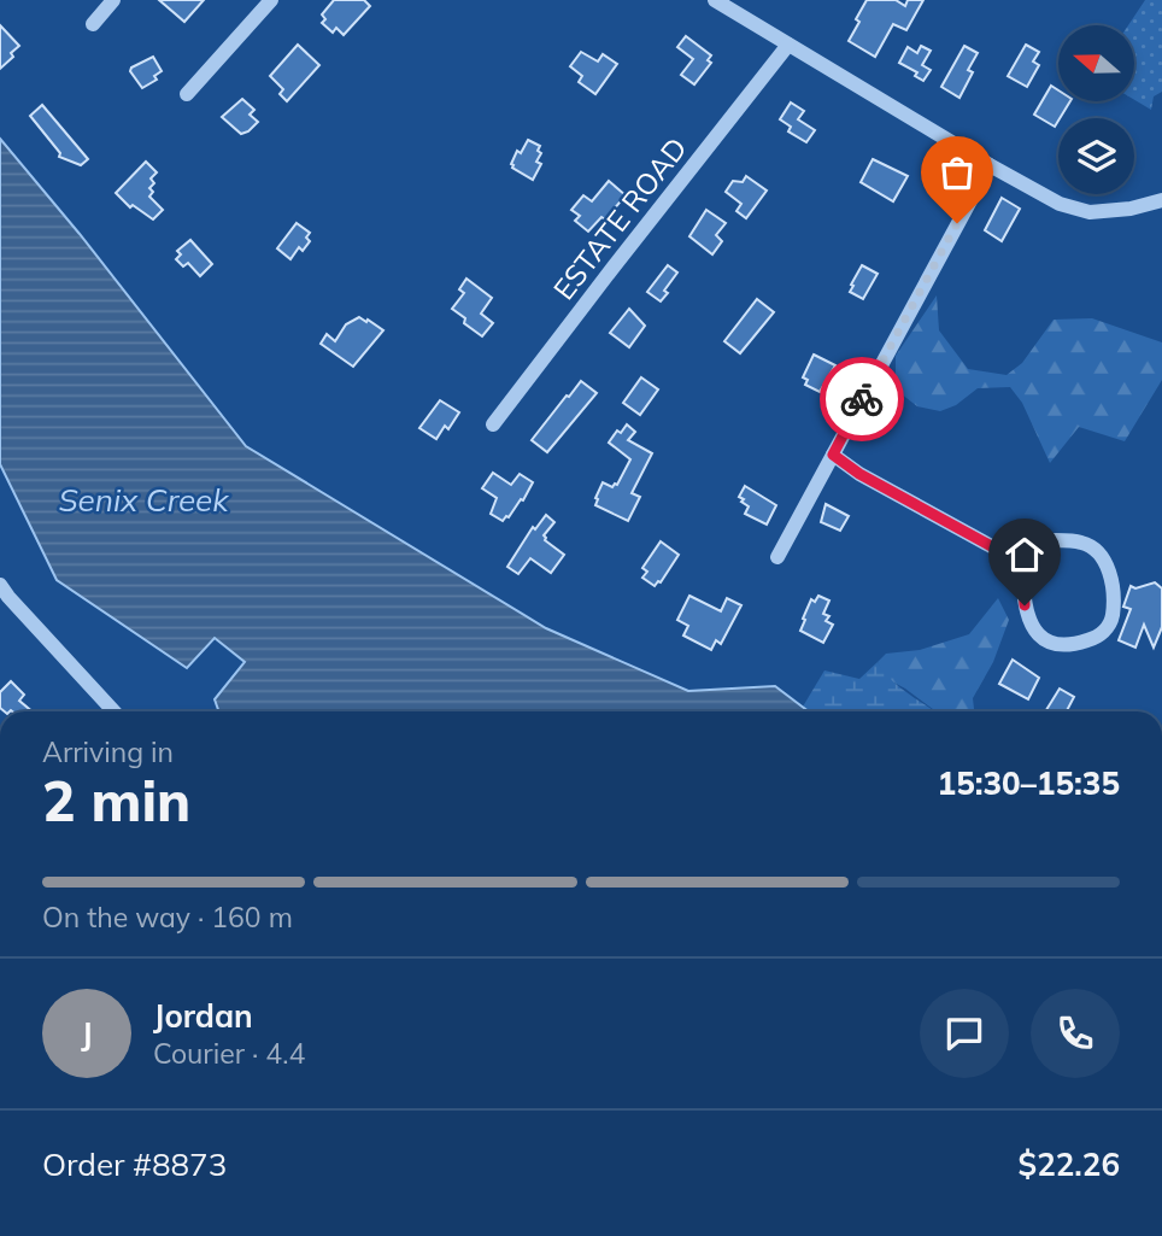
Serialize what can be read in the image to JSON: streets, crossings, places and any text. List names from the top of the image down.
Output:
{
  "streets": {
    "street": ["ESTATE ROAD"]
  },
  "water": ["Senix Creek"],
  "north": "left",
  "page": {
    "heading": ["2 min", "Arriving in", "15:30–15:35"],
    "panel": [
      "Jordan",
      "Courier · 4.4",
      "Order #8873",
      "$22.26"
    ],
    "bar": "On the way · 160 m",
    "round": "J"
  }
}
